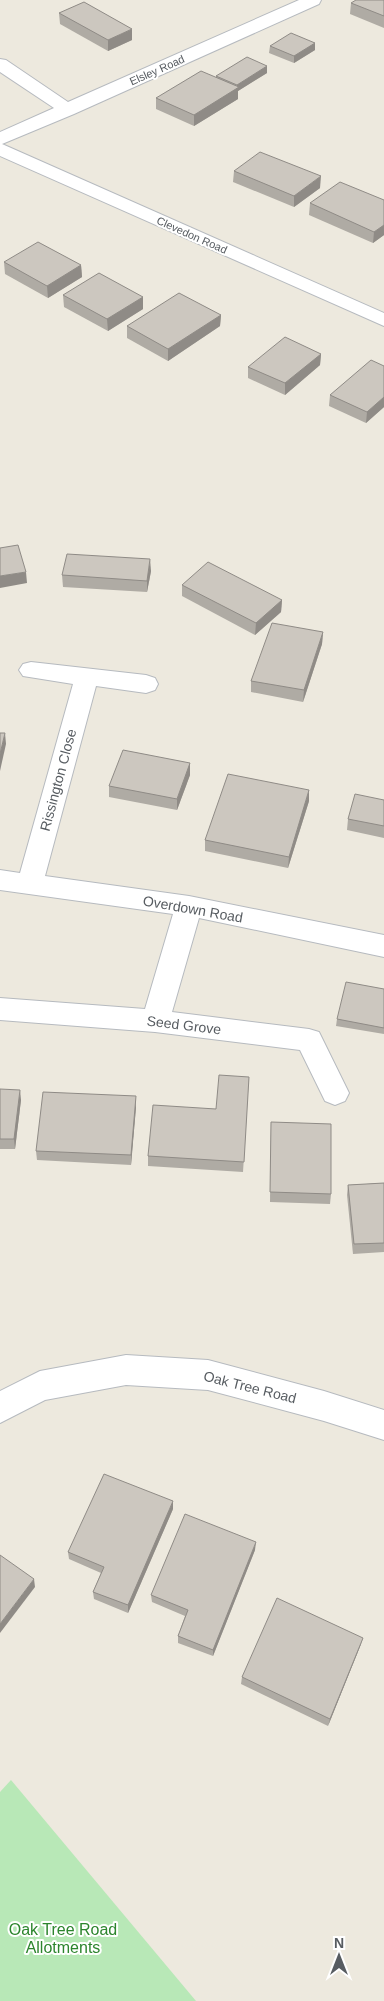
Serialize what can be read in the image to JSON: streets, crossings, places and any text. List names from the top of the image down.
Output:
{
  "streets": {
    "street": [
      "Elsley Road",
      "Clevedon Road",
      "Rissington Close",
      "Overdown Road",
      "Seed Grove",
      "Oak Tree Road"
    ]
  },
  "crossings": [
    ["Rissington Close", "Overdown Road"]
  ],
  "parks": ["Oak Tree Road Allotments"],
  "north": "top"
}
